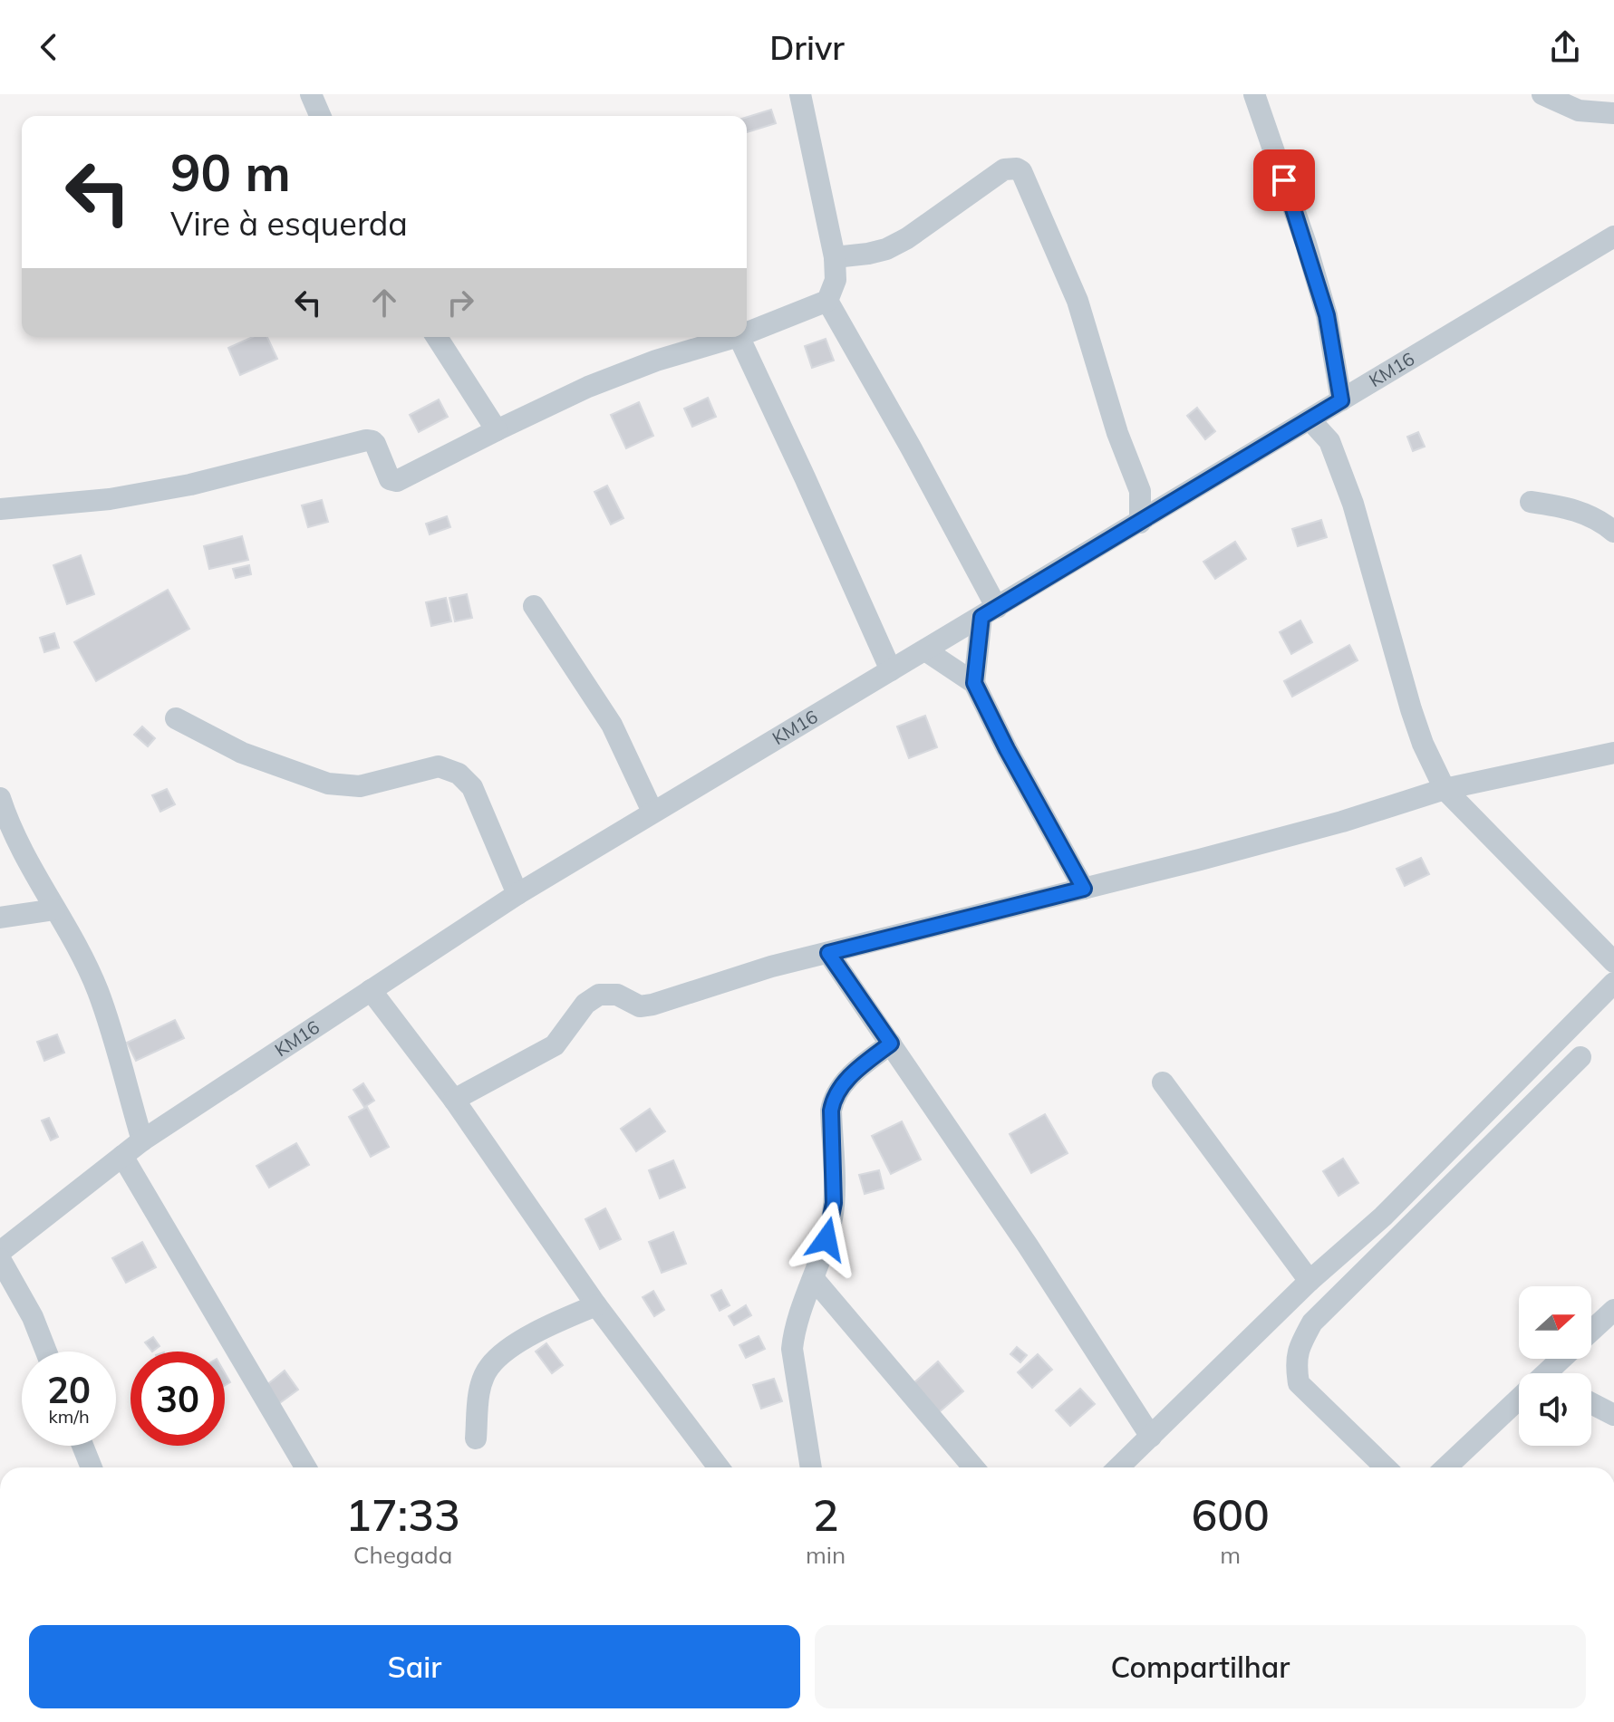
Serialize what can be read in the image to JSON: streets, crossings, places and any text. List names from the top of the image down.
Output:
{
  "streets": {
    "street": ["KM16"]
  },
  "north": "right",
  "page": {
    "header": "Drivr",
    "turn": ["90 m", "Vire à esquerda"],
    "speed": "20 km/h",
    "limit": "30",
    "eta": [
      "17:33",
      "Chegada",
      "2",
      "min",
      "600",
      "m"
    ],
    "buttons": ["Sair", "Compartilhar"]
  }
}
